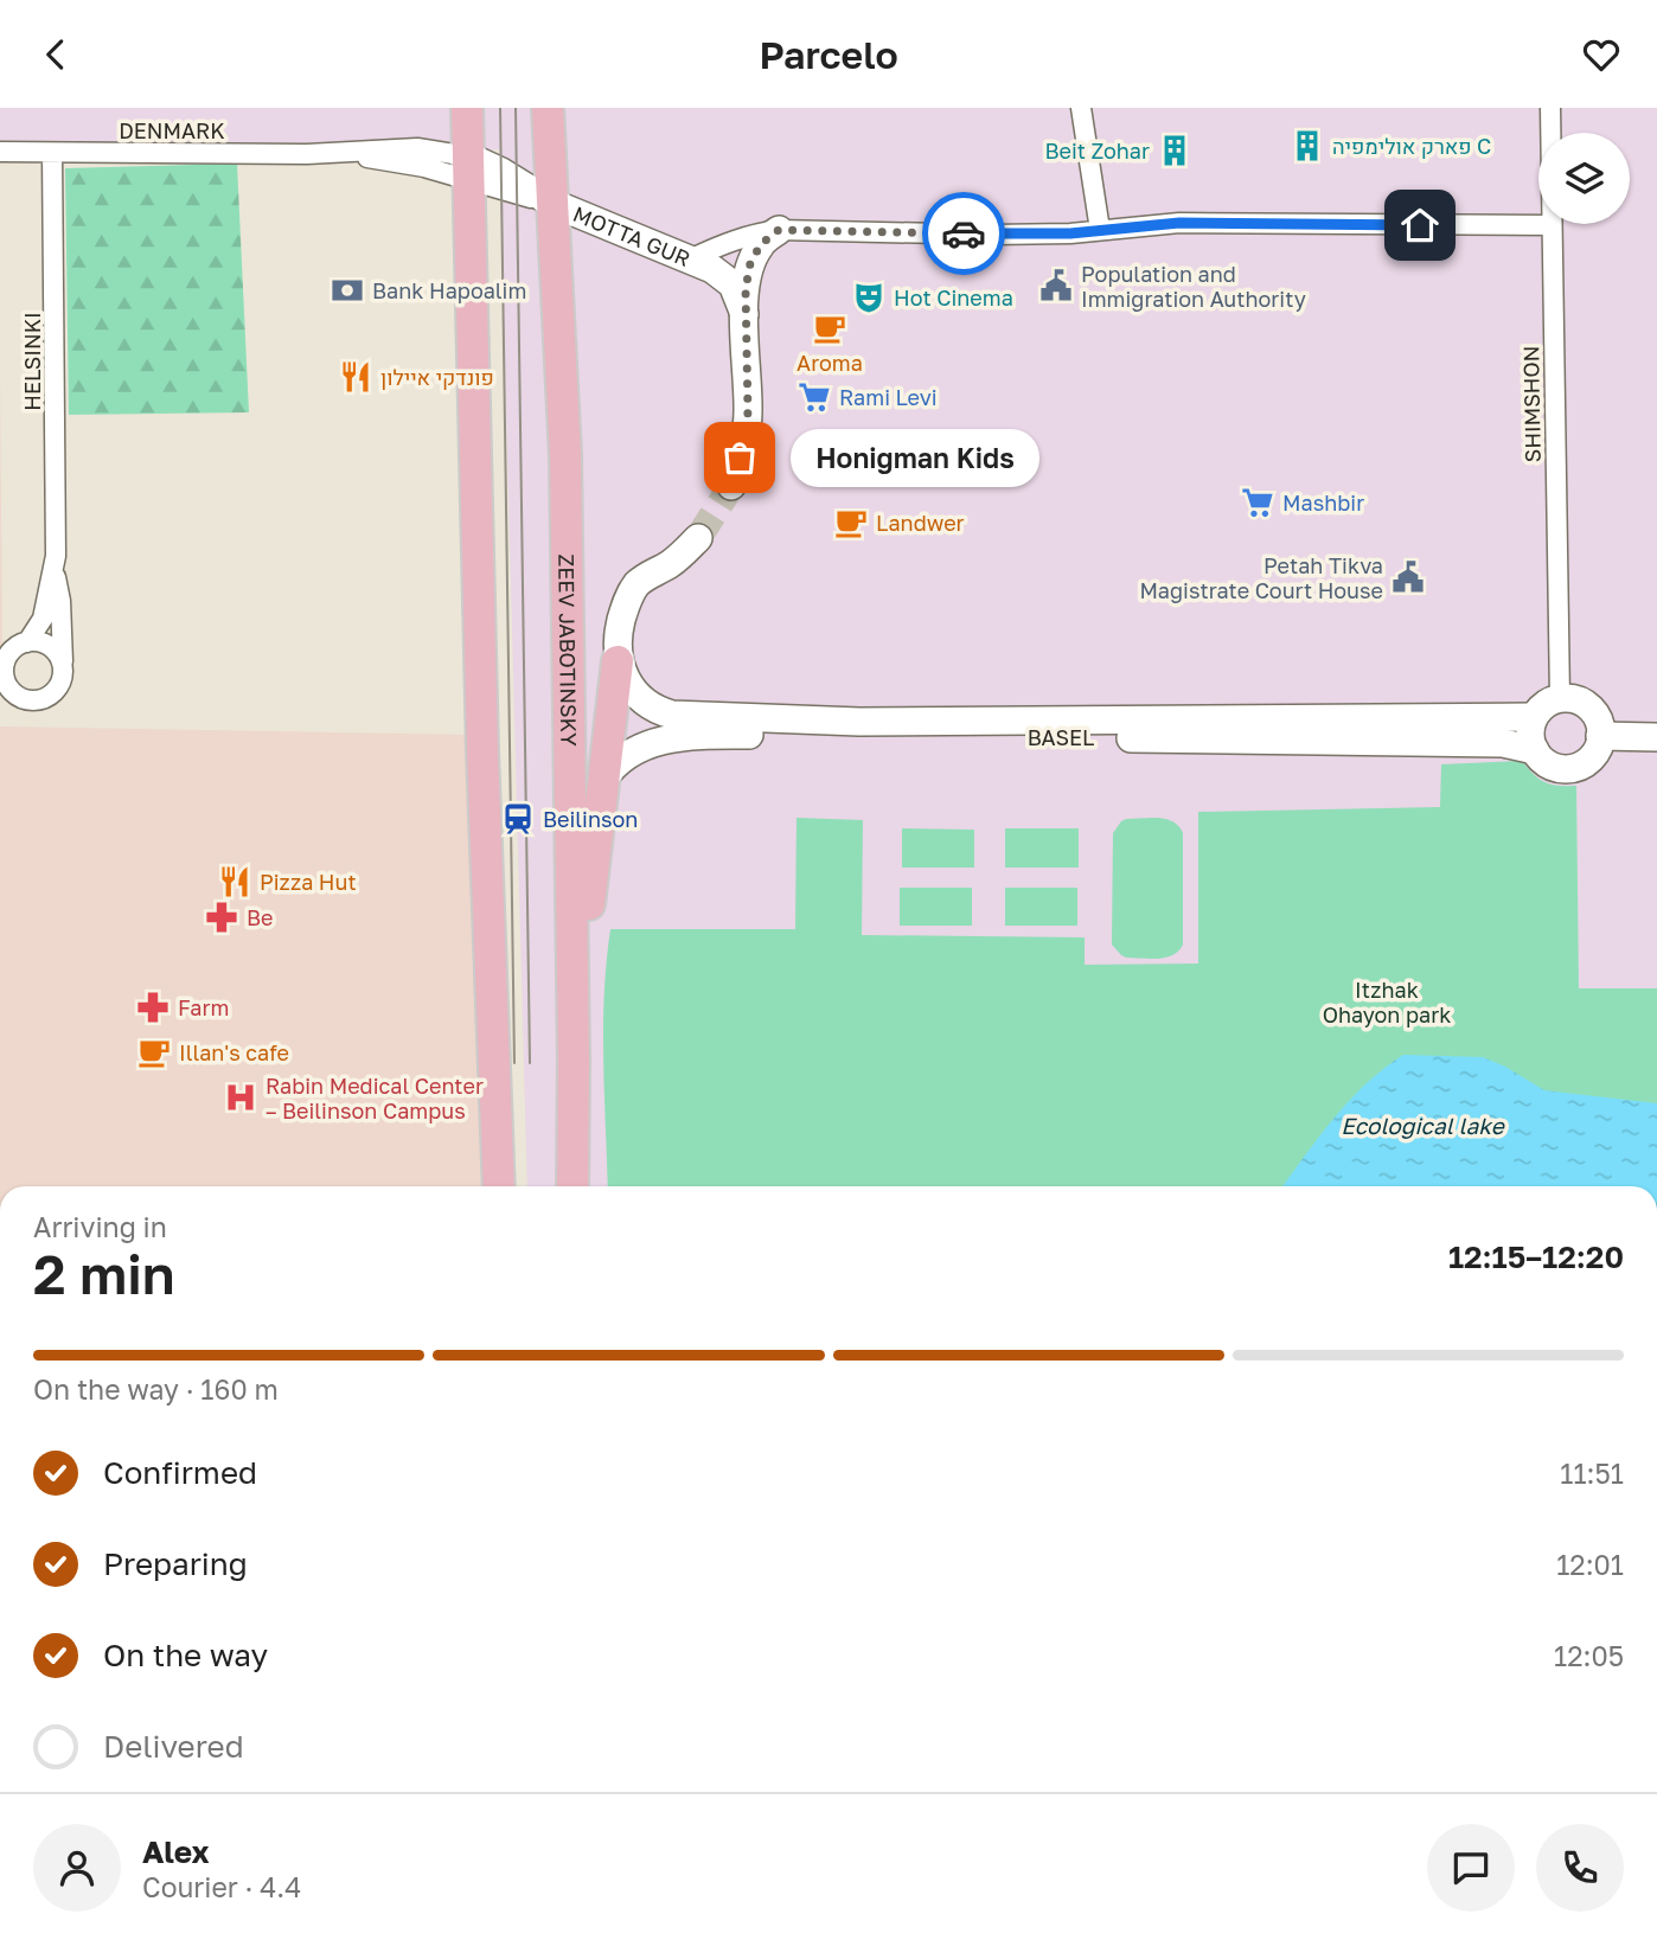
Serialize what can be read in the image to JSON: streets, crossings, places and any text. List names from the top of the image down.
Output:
{
  "streets": {
    "main road": ["ZEEV JABOTINSKY"],
    "street": [
      "DENMARK",
      "MOTTA GUR",
      "HELSINKI",
      "SHIMSHON",
      "BASEL"
    ]
  },
  "crossings": [
    ["DENMARK", "MOTTA GUR"],
    ["DENMARK", "HELSINKI"],
    ["MOTTA GUR", "SHIMSHON"],
    ["MOTTA GUR", "ZEEV JABOTINSKY"],
    ["SHIMSHON", "BASEL"]
  ],
  "water": ["Ecological lake"],
  "parks": ["Itzhak Ohayon park"],
  "places": {
    "building": ["פארק אולימפיה C", "Beit Zohar"],
    "public building": ["Population and Immigration Authority", "Petah Tikva Magistrate Court House"],
    "bank": ["Bank Hapoalim"],
    "theatre": ["Hot Cinema"],
    "cafe": ["Aroma", "Landwer", "Illan's cafe"],
    "restaurant": ["פונדקי איילון", "Pizza Hut"],
    "supermarket": ["Rami Levi", "Mashbir"],
    "other": ["Honigman Kids"],
    "station": ["Beilinson"],
    "pharmacy": ["Be", "Farm"],
    "hospital": ["Rabin Medical Center – Beilinson Campus"]
  },
  "page": {
    "header": "Parcelo",
    "bubble": "Honigman Kids",
    "heading": ["2 min", "Arriving in", "12:15–12:20"],
    "panel": ["Alex", "Courier · 4.4"],
    "bar": "On the way · 160 m",
    "list": [
      ["Confirmed", "11:51"],
      ["Preparing", "12:01"],
      ["On the way", "12:05"],
      "Delivered"
    ]
  }
}
